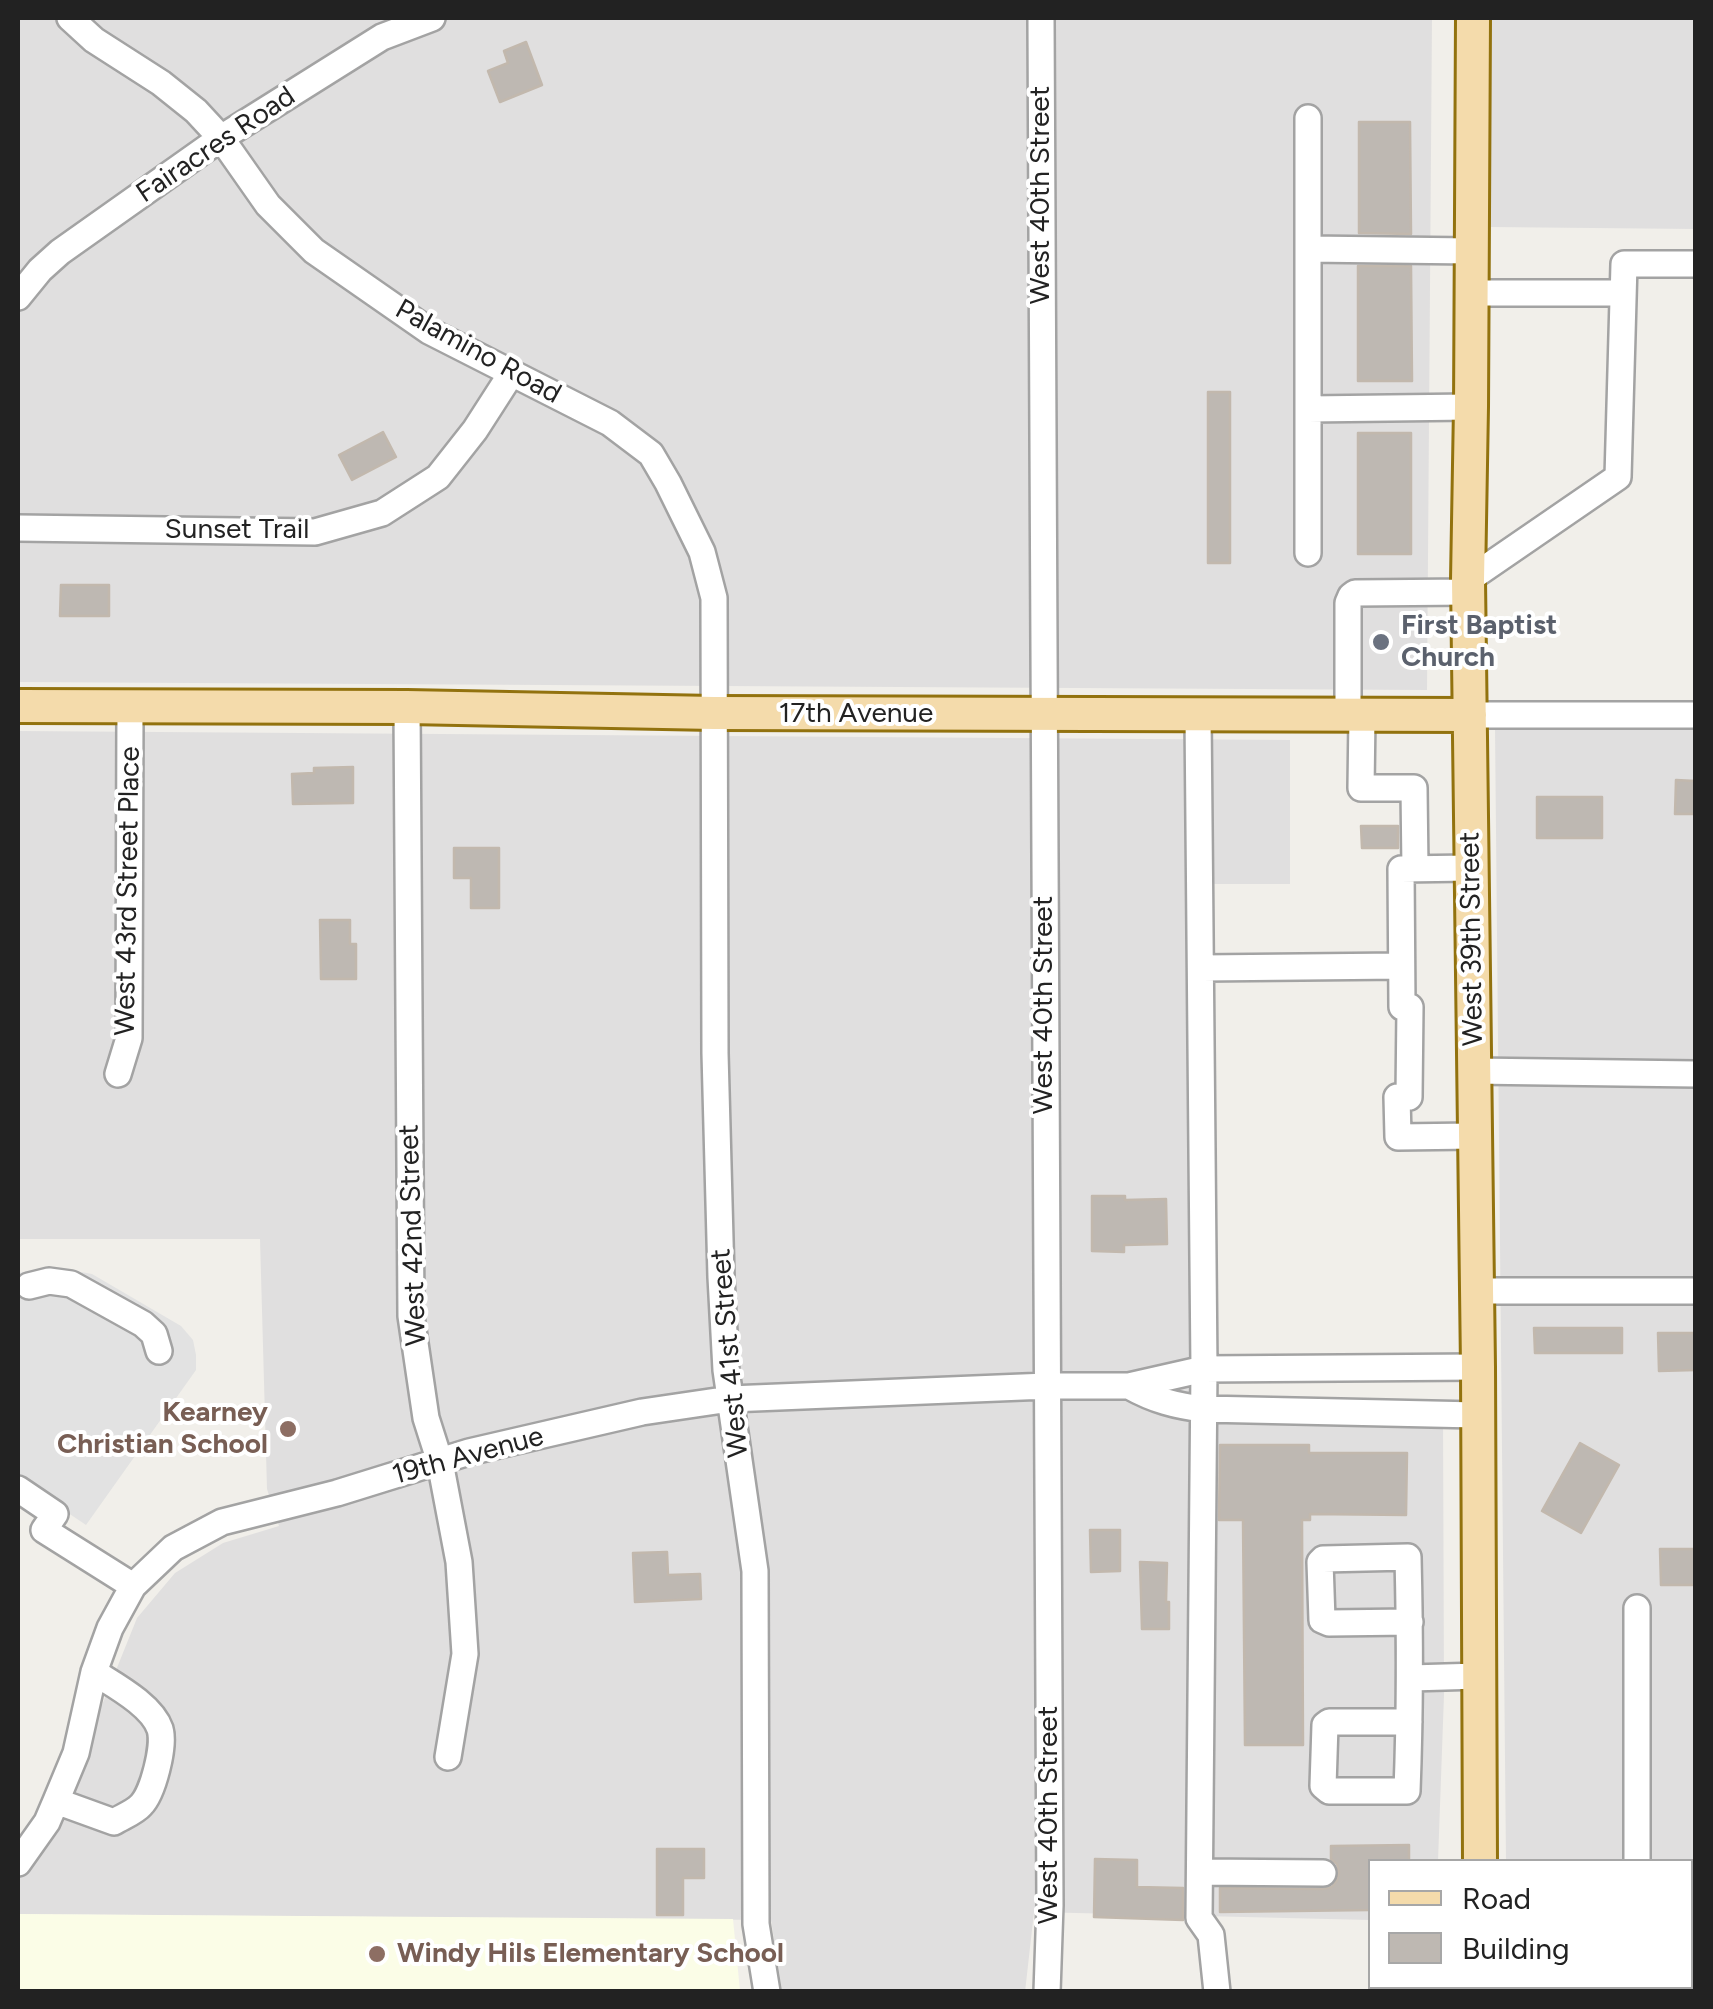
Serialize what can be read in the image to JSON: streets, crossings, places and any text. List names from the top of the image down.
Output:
{
  "streets": {
    "main road": ["17th Avenue", "West 39th Street"],
    "street": [
      "Fairacres Road",
      "West 40th Street",
      "Palamino Road",
      "Sunset Trail",
      "West 43rd Street Place",
      "West 42nd Street",
      "West 41st Street",
      "19th Avenue"
    ]
  },
  "crossings": [
    ["Fairacres Road", "Palamino Road"],
    ["West 40th Street", "17th Avenue"],
    ["West 40th Street", "19th Avenue"],
    ["Palamino Road", "Sunset Trail"],
    ["Palamino Road", "17th Avenue"],
    ["Palamino Road", "West 41st Street"],
    ["17th Avenue", "West 43rd Street Place"],
    ["17th Avenue", "West 39th Street"],
    ["17th Avenue", "West 42nd Street"],
    ["17th Avenue", "West 41st Street"],
    ["West 39th Street", "19th Avenue"],
    ["West 42nd Street", "19th Avenue"],
    ["West 41st Street", "19th Avenue"]
  ],
  "places": ["First Baptist Church", "Kearney Christian School", "Windy Hils Elementary School"],
  "legend": ["Road", "Building"]
}
